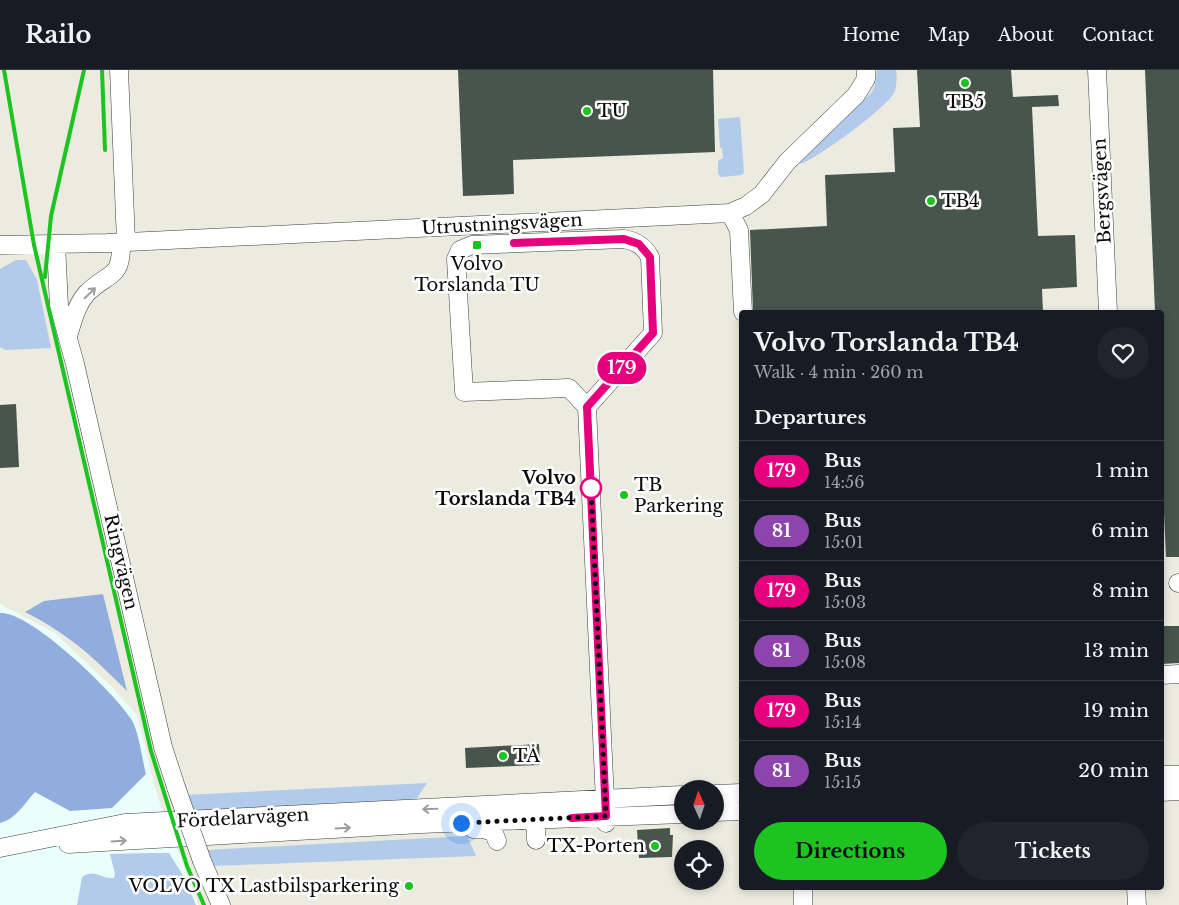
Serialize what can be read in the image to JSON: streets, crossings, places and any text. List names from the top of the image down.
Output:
{
  "streets": {
    "street": [
      "Bergsvägen",
      "Utrustningsvägen",
      "Ringvägen",
      "Fördelarvägen"
    ]
  },
  "crossings": [
    ["Utrustningsvägen", "Ringvägen"]
  ],
  "places": {
    "other": [
      "TB5",
      "TU",
      "TB4",
      "Volvo Torslanda TB4",
      "TB Parkering",
      "TÅ",
      "TX-Porten",
      "VOLVO TX Lastbilsparkering"
    ],
    "transit": ["Volvo Torslanda TU"]
  },
  "lines": ["bus line 179"],
  "north": "top",
  "page": {
    "header": "Railo",
    "nav": [
      "Home",
      "Map",
      "About",
      "Contact"
    ],
    "on_map": "179",
    "heading": [
      ["Volvo Torslanda TB4", "Walk · 4 min · 260 m"],
      "Departures"
    ],
    "list": [
      {
        "mark": "179",
        "name": "Bus",
        "note": "14:56",
        "value": "1 min"
      },
      {
        "mark": "81",
        "name": "Bus",
        "note": "15:01",
        "value": "6 min"
      },
      {
        "mark": "179",
        "name": "Bus",
        "note": "15:03",
        "value": "8 min"
      },
      {
        "mark": "81",
        "name": "Bus",
        "note": "15:08",
        "value": "13 min"
      },
      {
        "mark": "179",
        "name": "Bus",
        "note": "15:14",
        "value": "19 min"
      },
      {
        "mark": "81",
        "name": "Bus",
        "note": "15:15",
        "value": "20 min"
      }
    ],
    "buttons": ["Directions", "Tickets"]
  }
}
